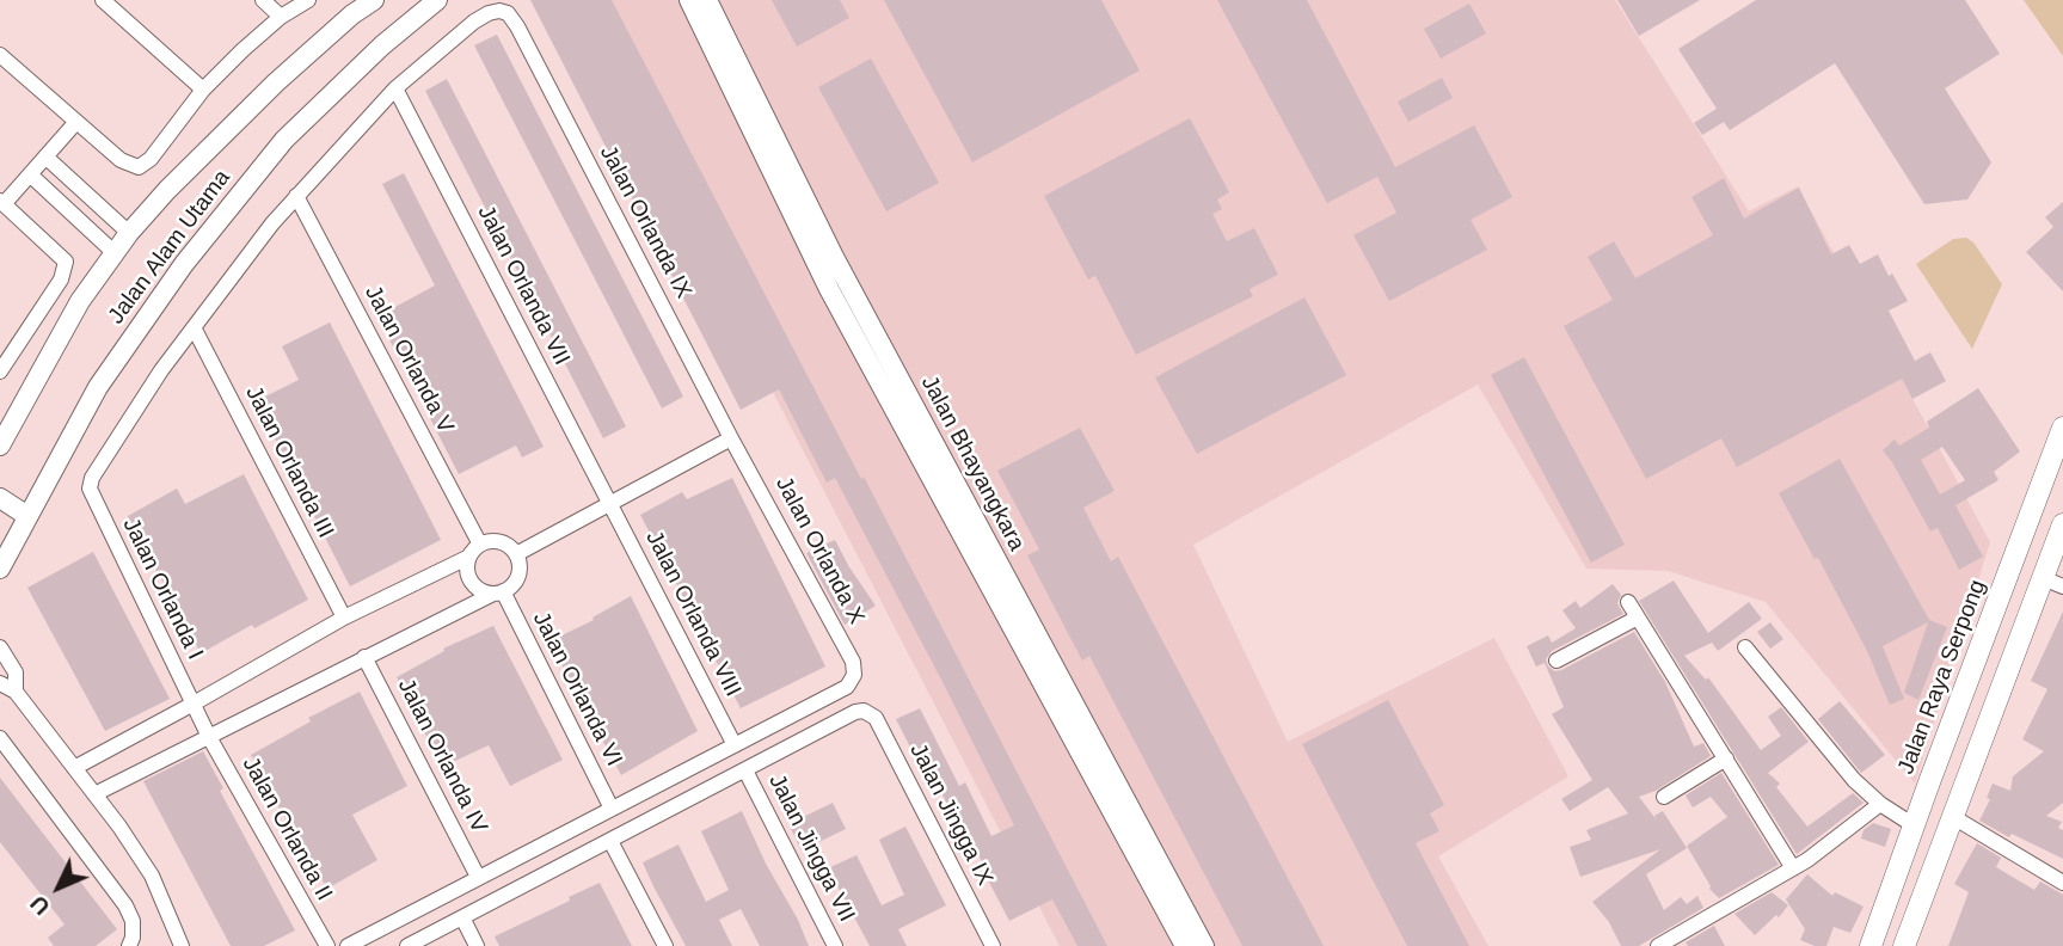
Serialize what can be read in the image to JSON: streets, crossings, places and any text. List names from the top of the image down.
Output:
{
  "streets": {
    "main road": ["Jalan Alam Utama", "Jalan Bhayangkara", "Jalan Raya Serpong"],
    "street": [
      "Jalan Orlanda IX",
      "Jalan Orlanda VII",
      "Jalan Orlanda V",
      "Jalan Orlanda III",
      "Jalan Orlanda X",
      "Jalan Orlanda I",
      "Jalan Orlanda VIII",
      "Jalan Orlanda VI",
      "Jalan Orlanda IV",
      "Jalan Jingga IX",
      "Jalan Orlanda II",
      "Jalan Jingga VII"
    ]
  },
  "crossings": [
    ["Jalan Orlanda IX", "Jalan Orlanda VII"],
    ["Jalan Orlanda IX", "Jalan Orlanda X"],
    ["Jalan Orlanda VII", "Jalan Orlanda VIII"],
    ["Jalan Orlanda V", "Jalan Orlanda VI"],
    ["Jalan Orlanda III", "Jalan Orlanda I"],
    ["Jalan Orlanda X", "Jalan Orlanda VIII"],
    ["Jalan Orlanda I", "Jalan Orlanda II"],
    ["Jalan Jingga IX", "Jalan Jingga VII"]
  ],
  "north": "bottom left"
}
